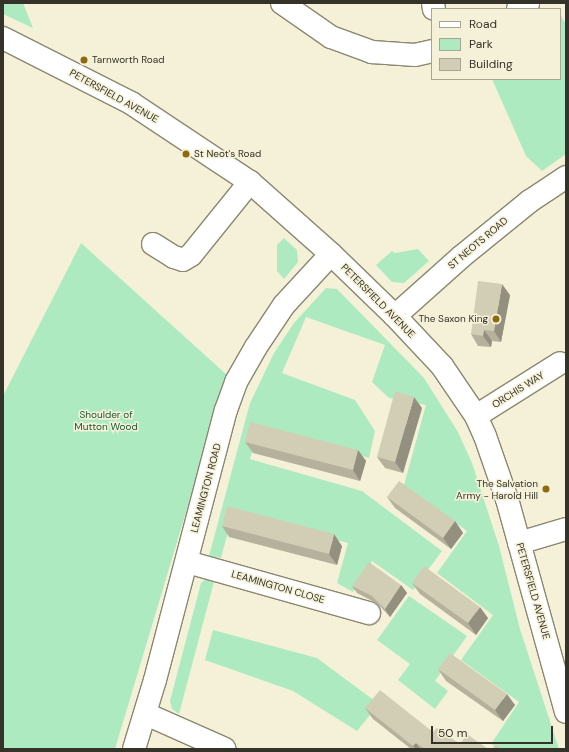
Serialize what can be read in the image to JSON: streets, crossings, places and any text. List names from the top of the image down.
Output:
{
  "streets": {
    "street": [
      "PETERSFIELD AVENUE",
      "ST NEOTS ROAD",
      "ORCHIS WAY",
      "LEAMINGTON ROAD",
      "LEAMINGTON CLOSE"
    ]
  },
  "crossings": [
    ["PETERSFIELD AVENUE", "ST NEOTS ROAD"],
    ["PETERSFIELD AVENUE", "ORCHIS WAY"],
    ["PETERSFIELD AVENUE", "LEAMINGTON ROAD"],
    ["LEAMINGTON ROAD", "LEAMINGTON CLOSE"]
  ],
  "parks": ["Shoulder of Mutton Wood"],
  "places": [
    "Tarnworth Road",
    "St Neot's Road",
    "The Saxon King",
    "The Salvation Army - Harold Hill"
  ],
  "legend": ["Road", "Park", "Building"],
  "scale_bar": "50 m"
}
